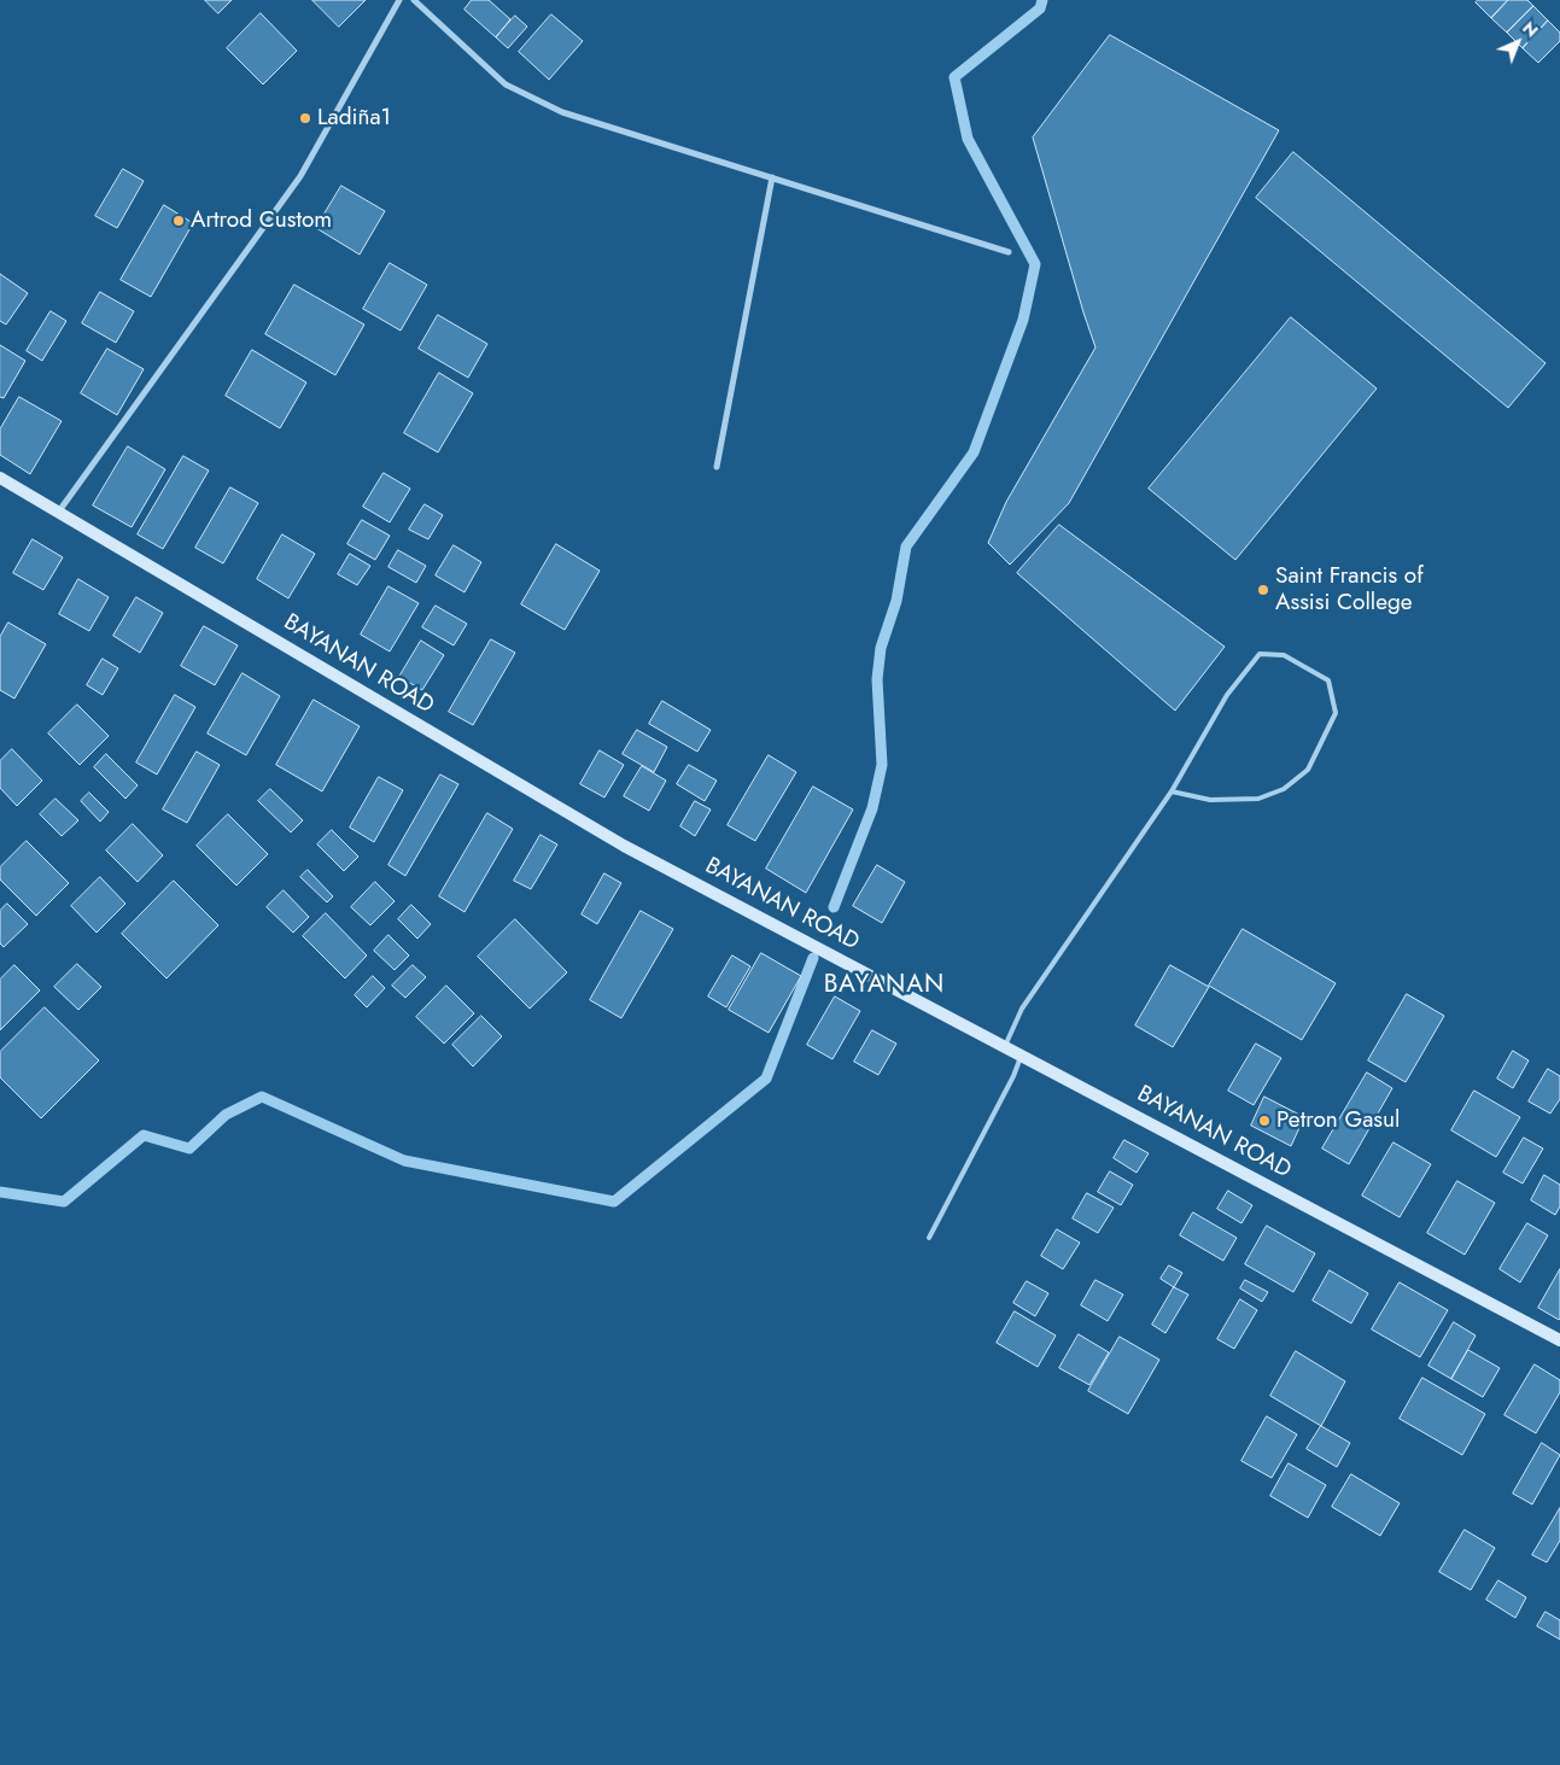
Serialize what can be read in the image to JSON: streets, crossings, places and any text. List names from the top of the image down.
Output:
{
  "streets": {
    "main road": ["BAYANAN ROAD"]
  },
  "districts": ["BAYANAN"],
  "places": [
    "Ladiña1",
    "Artrod Custom",
    "Saint Francis of Assisi College",
    "Petron Gasul"
  ],
  "north": "top right"
}
